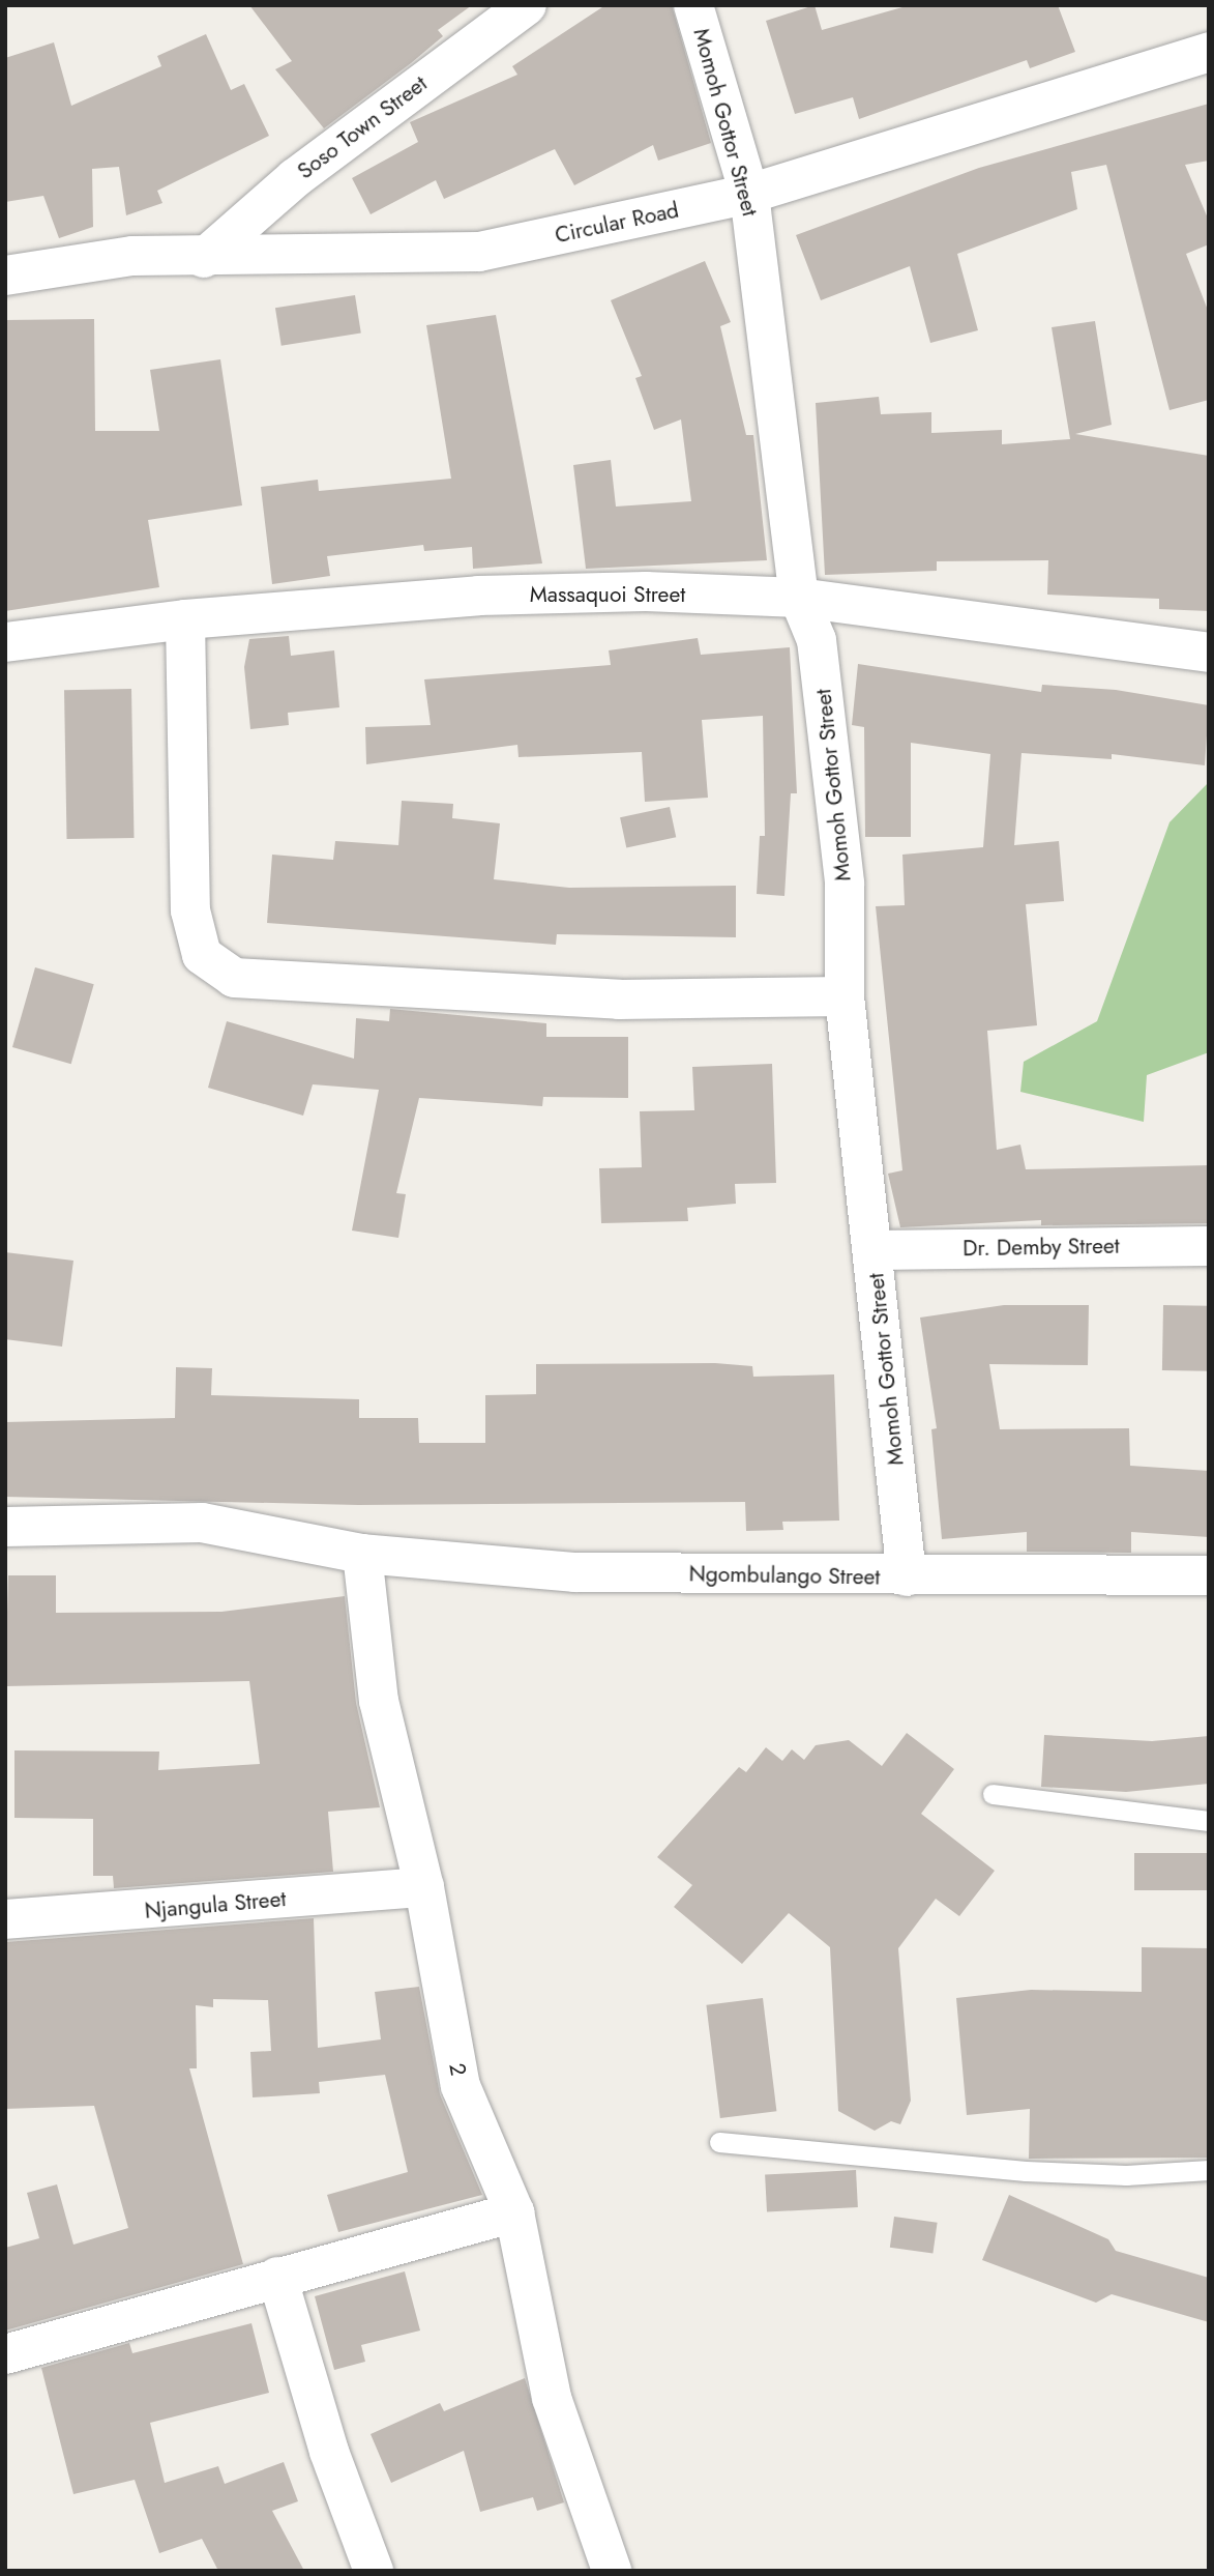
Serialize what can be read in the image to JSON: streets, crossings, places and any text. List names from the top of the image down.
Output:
{
  "streets": {
    "street": [
      "Momoh Gottor Street",
      "Soso Town Street",
      "Circular Road",
      "Massaquoi Street",
      "Dr. Demby Street",
      "Ngombulango Street",
      "Njangula Street",
      "2"
    ]
  },
  "crossings": [
    ["Momoh Gottor Street", "Circular Road"],
    ["Momoh Gottor Street", "Massaquoi Street"],
    ["Momoh Gottor Street", "Dr. Demby Street"],
    ["Momoh Gottor Street", "Ngombulango Street"],
    ["Soso Town Street", "Circular Road"],
    ["Ngombulango Street", "2"],
    ["Njangula Street", "2"]
  ]
}
